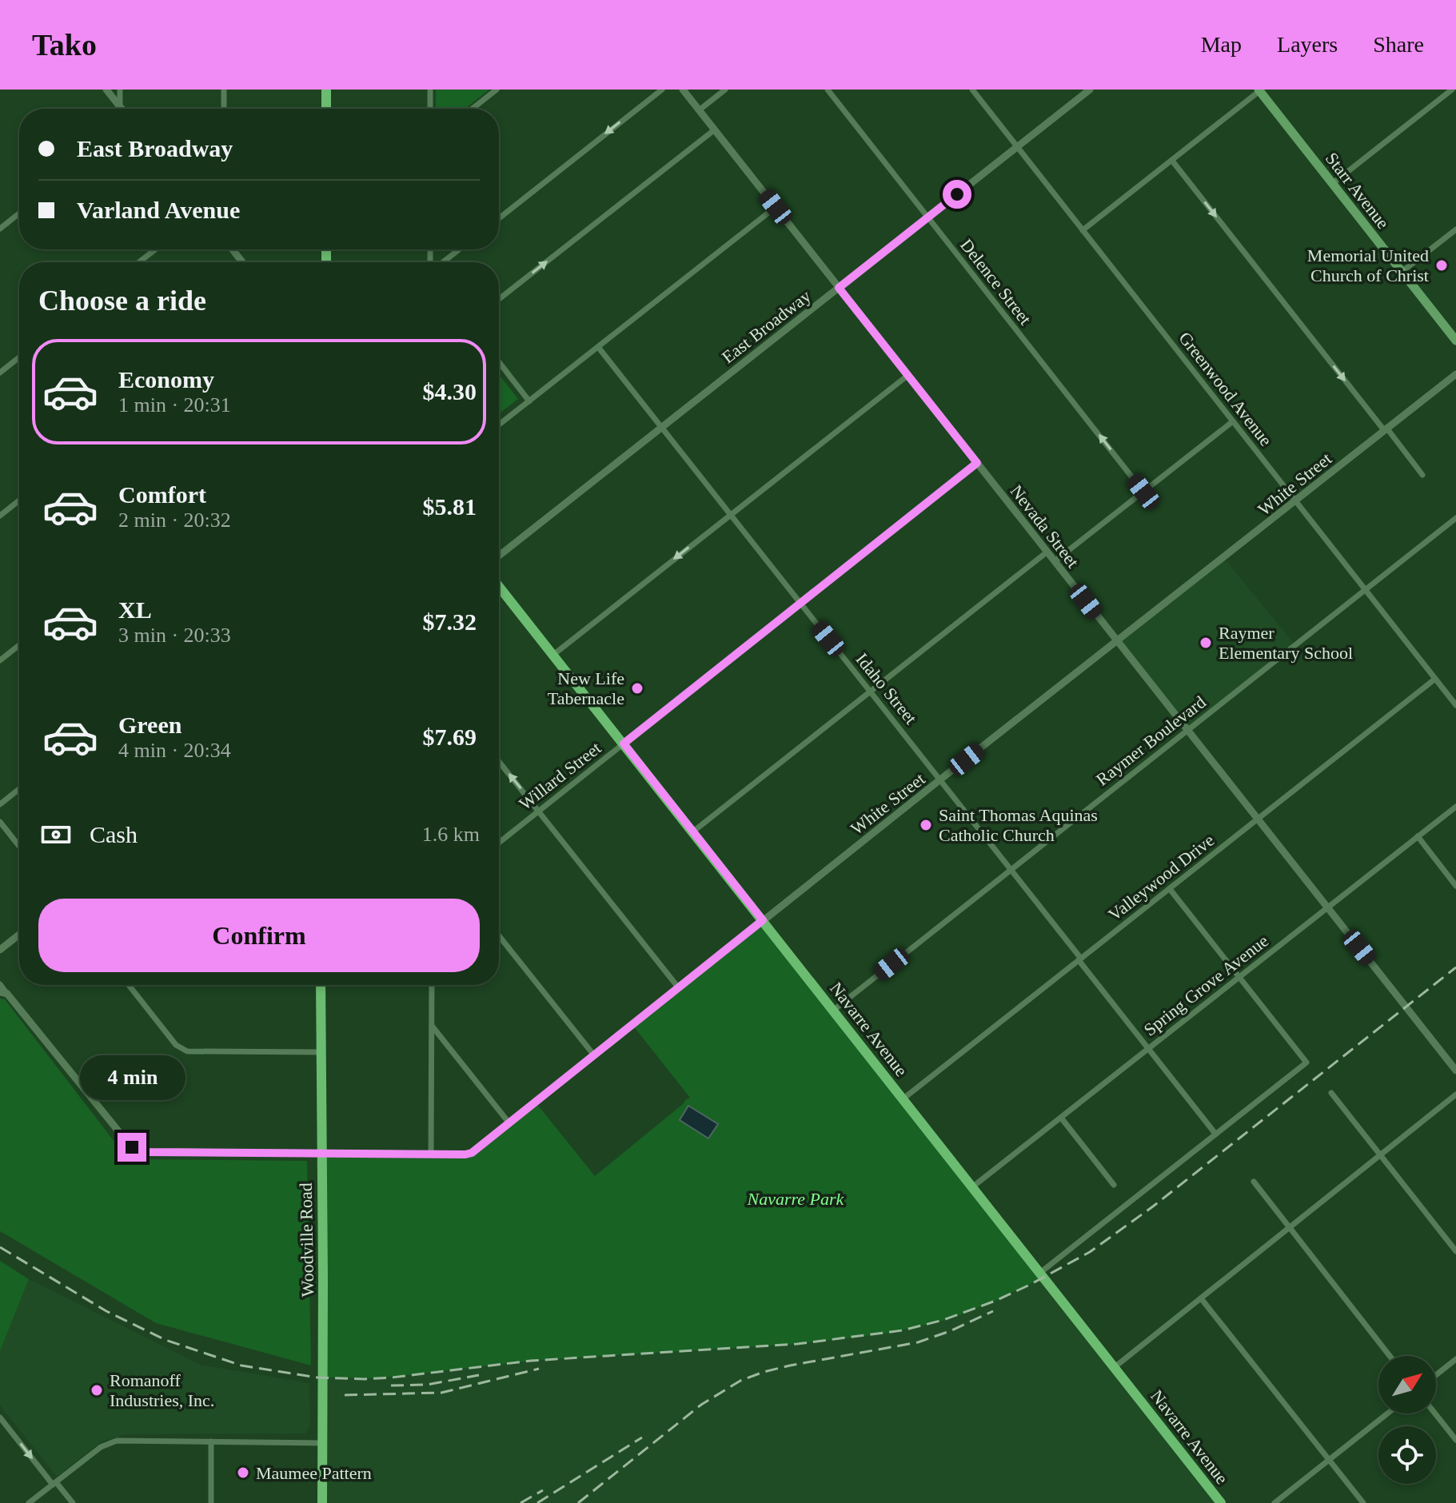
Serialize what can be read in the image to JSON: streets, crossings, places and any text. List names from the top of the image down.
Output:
{
  "streets": {
    "main road": ["Starr Avenue", "Navarre Avenue", "Woodville Road"],
    "street": [
      "Delence Street",
      "East Broadway",
      "Greenwood Avenue",
      "White Street",
      "Nevada Street",
      "Idaho Street",
      "Raymer Boulevard",
      "Willard Street",
      "Valleywood Drive",
      "Spring Grove Avenue"
    ]
  },
  "crossings": [
    ["Delence Street", "East Broadway"],
    ["East Broadway", "Greenwood Avenue"],
    ["East Broadway", "Nevada Street"],
    ["East Broadway", "Idaho Street"],
    ["Greenwood Avenue", "White Street"],
    ["Greenwood Avenue", "Raymer Boulevard"],
    ["Greenwood Avenue", "Valleywood Drive"],
    ["White Street", "Nevada Street"],
    ["White Street", "Idaho Street"],
    ["White Street", "Navarre Avenue"],
    ["Nevada Street", "Raymer Boulevard"],
    ["Nevada Street", "Willard Street"],
    ["Nevada Street", "Valleywood Drive"],
    ["Nevada Street", "Spring Grove Avenue"],
    ["Idaho Street", "Raymer Boulevard"],
    ["Idaho Street", "Willard Street"],
    ["Idaho Street", "Valleywood Drive"],
    ["Idaho Street", "Spring Grove Avenue"],
    ["Raymer Boulevard", "Navarre Avenue"],
    ["Willard Street", "Navarre Avenue"],
    ["Valleywood Drive", "Navarre Avenue"],
    ["Spring Grove Avenue", "Navarre Avenue"]
  ],
  "one_way": ["Delence Street"],
  "parks": ["Navarre Park"],
  "places": [
    "Memorial United Church of Christ",
    "Raymer Elementary School",
    "New Life Tabernacle",
    "Saint Thomas Aquinas Catholic Church",
    "Romanoff Industries, Inc.",
    "Maumee Pattern"
  ],
  "north": "top right",
  "page": {
    "header": "Tako",
    "nav": ["Map", "Layers", "Share"],
    "banner": ["East Broadway", "Varland Avenue"],
    "heading": "Choose a ride",
    "list": [
      {
        "name": "Economy",
        "note": "1 min · 20:31",
        "value": "$4.30"
      },
      {
        "name": "Comfort",
        "note": "2 min · 20:32",
        "value": "$5.81"
      },
      {
        "name": "XL",
        "note": "3 min · 20:33",
        "value": "$7.32"
      },
      {
        "name": "Green",
        "note": "4 min · 20:34",
        "value": "$7.69"
      }
    ],
    "pay": ["Cash", "1.6 km"],
    "buttons": "Confirm",
    "bubble": "4 min"
  }
}
